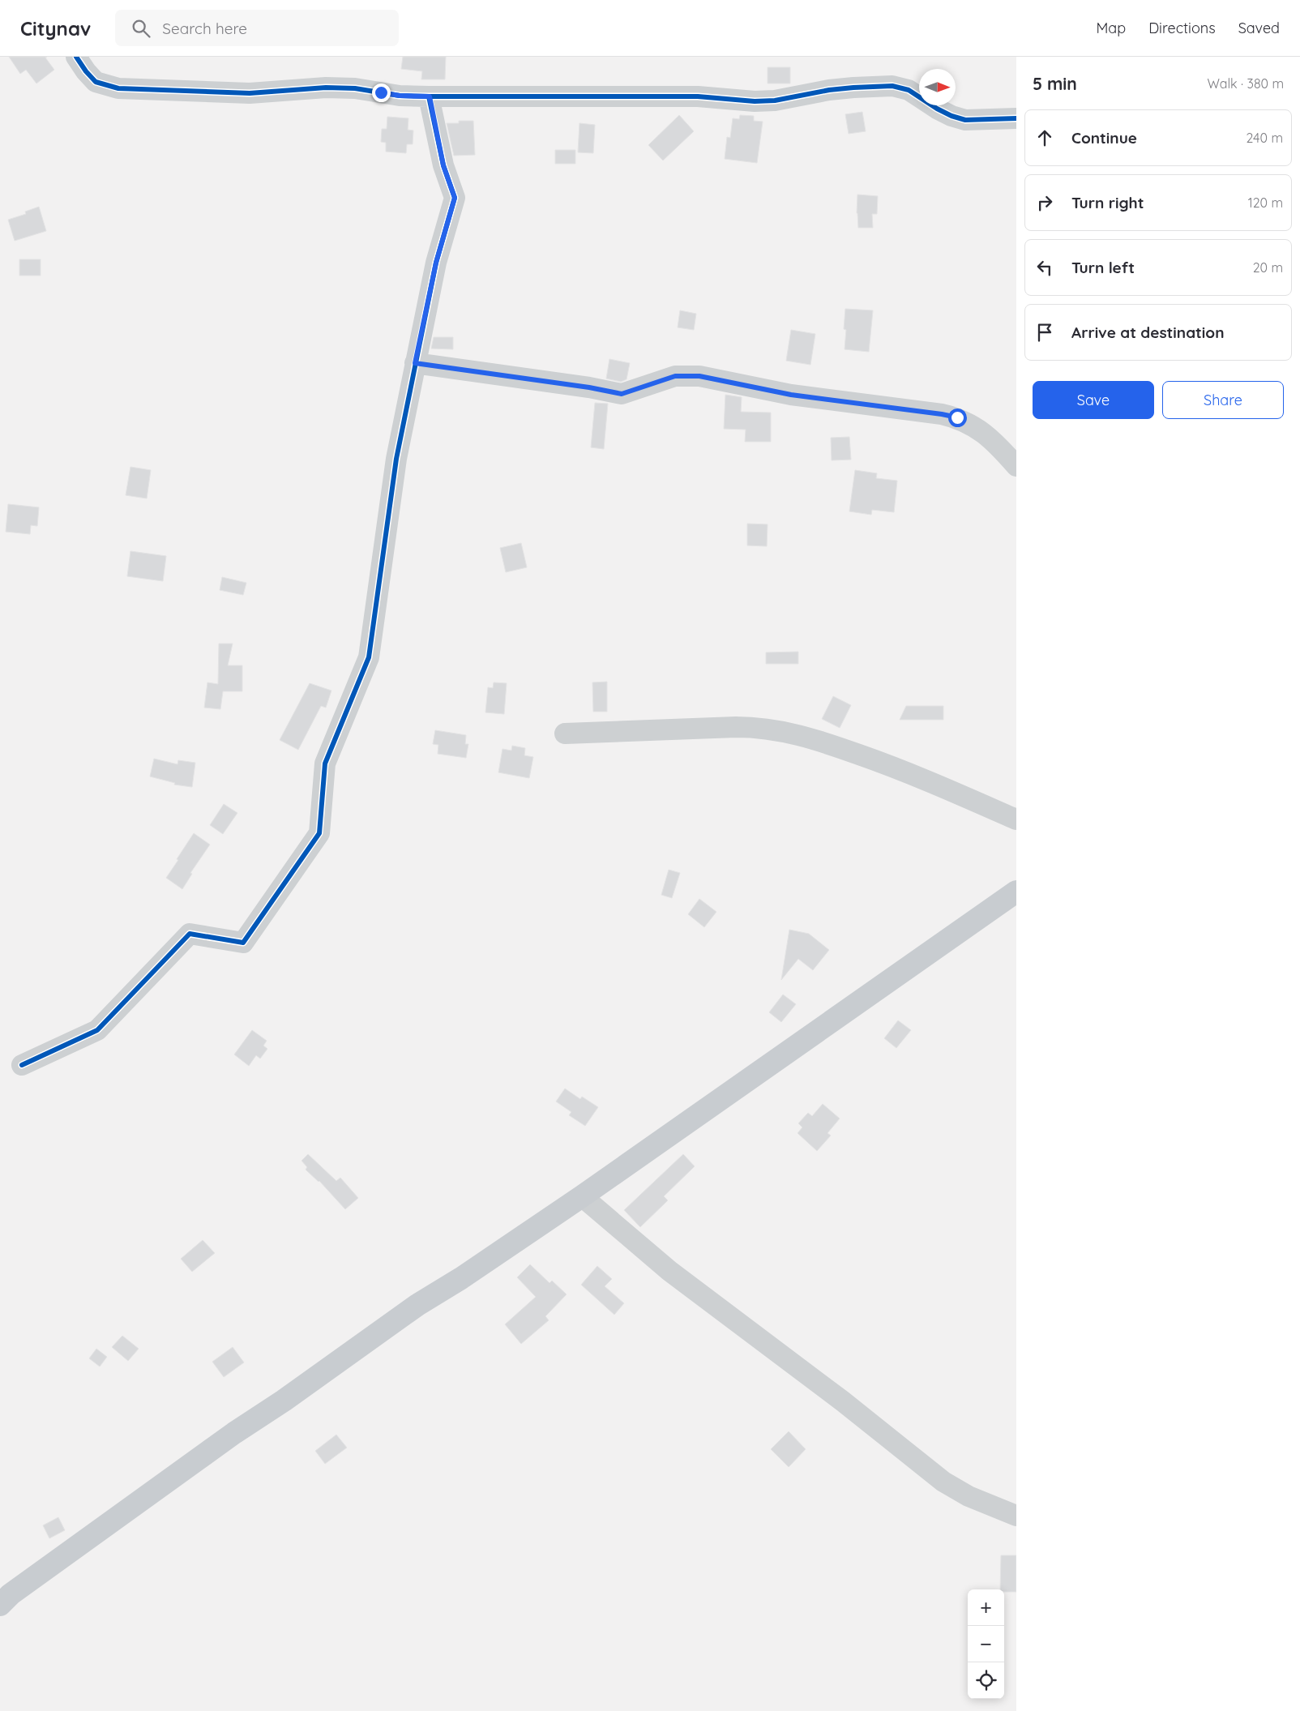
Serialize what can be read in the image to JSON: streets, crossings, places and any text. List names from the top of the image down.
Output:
{
  "north": "right",
  "page": {
    "header": "Citynav",
    "search": "Search here",
    "nav": ["Map", "Directions", "Saved"],
    "heading": ["5 min", "Walk · 380 m"],
    "list": [
      ["Continue", "240 m"],
      ["Turn right", "120 m"],
      ["Turn left", "20 m"],
      "Arrive at destination"
    ],
    "buttons": ["Save", "Share"],
    "map_buttons": ["+", "−"]
  }
}
